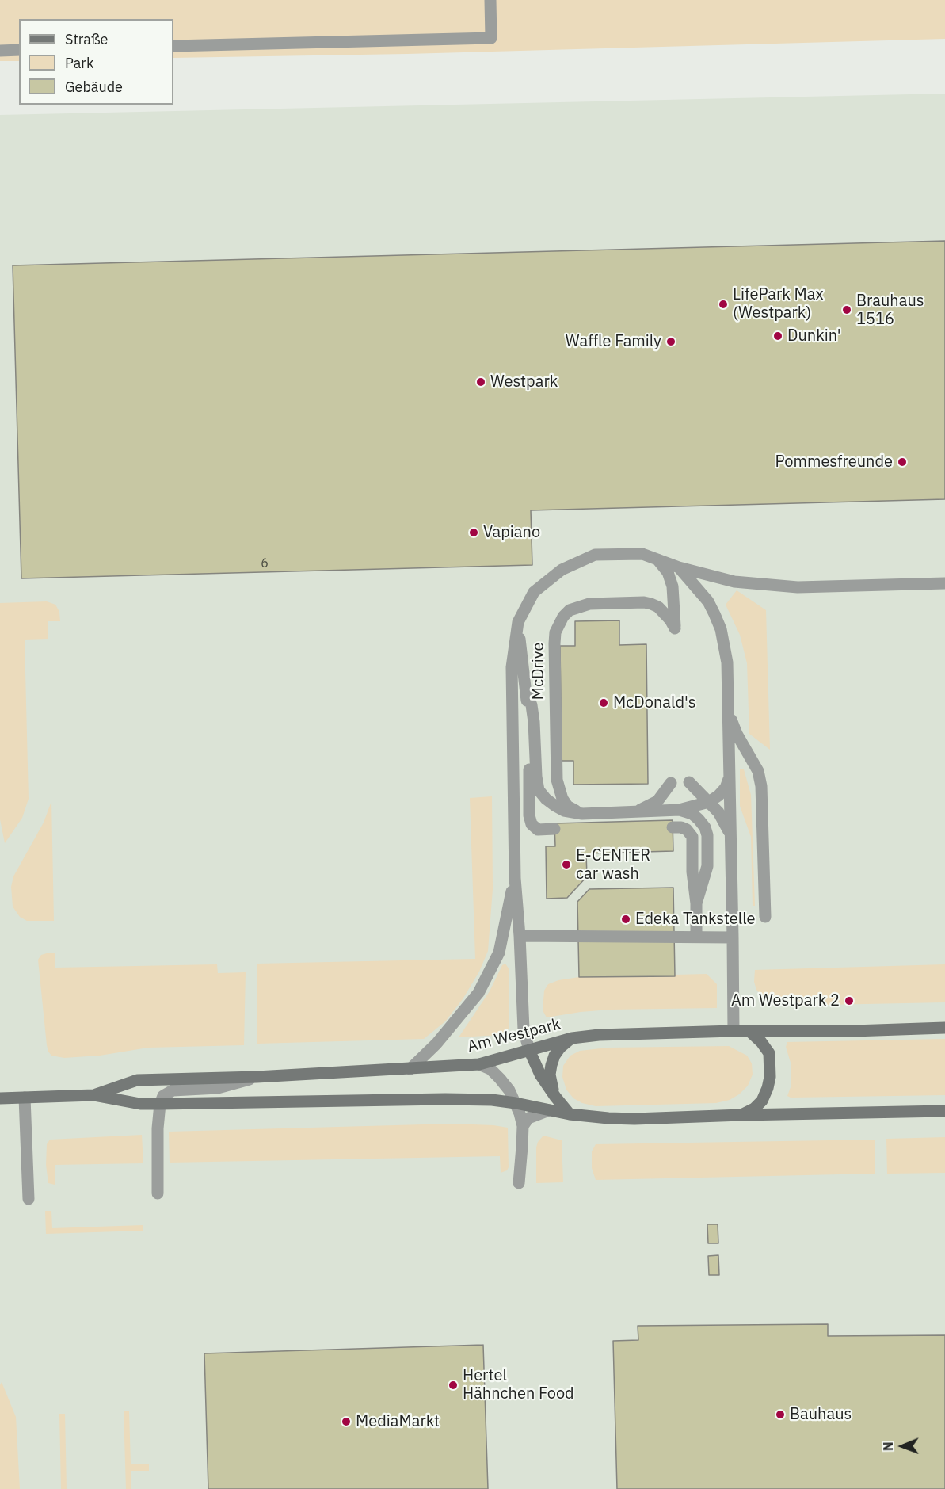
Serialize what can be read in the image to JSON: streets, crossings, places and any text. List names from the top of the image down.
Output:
{
  "streets": {
    "main road": ["Am Westpark"],
    "lane": ["McDrive"]
  },
  "places": [
    "LifePark Max (Westpark)",
    "Brauhaus 1516",
    "Dunkin'",
    "Waffle Family",
    "Westpark",
    "Pommesfreunde",
    "Vapiano",
    "McDonald's",
    "E-CENTER car wash",
    "Edeka Tankstelle",
    "Am Westpark 2",
    "Hertel Hähnchen Food",
    "Bauhaus",
    "MediaMarkt"
  ],
  "house_numbers": ["6"],
  "legend": ["Straße", "Park", "Gebäude"],
  "north": "left"
}
